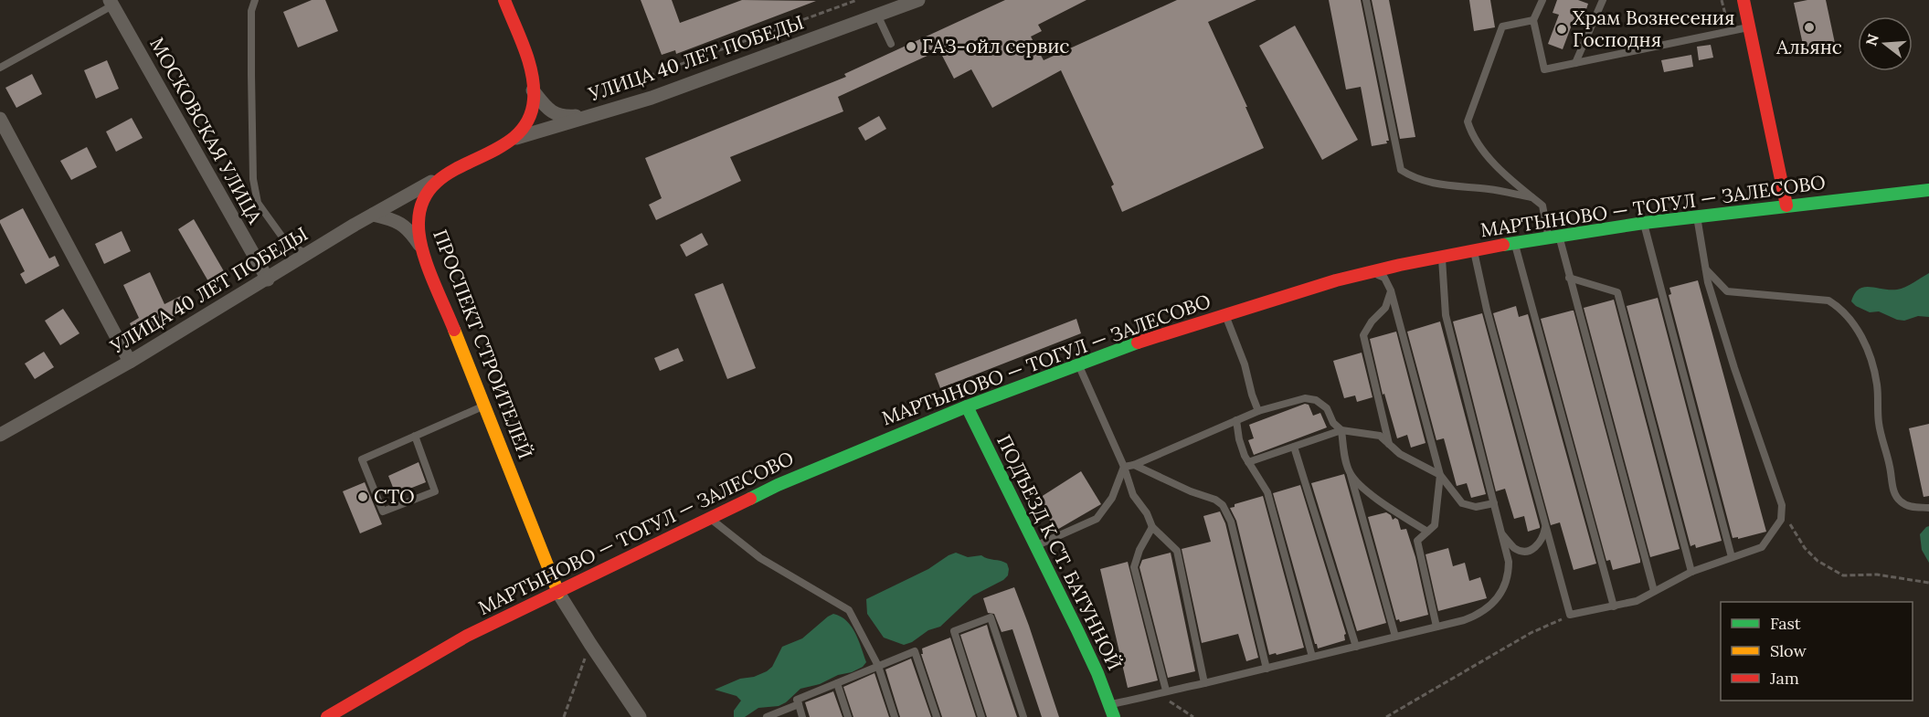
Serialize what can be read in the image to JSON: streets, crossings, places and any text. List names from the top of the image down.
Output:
{
  "streets": {
    "street": [
      "УЛИЦА 40 ЛЕТ ПОБЕДЫ",
      "МОСКОВСКАЯ УЛИЦА",
      "МАРТЫНОВО — ТОГУЛ — ЗАЛЕСОВО",
      "ПРОСПЕКТ СТРОИТЕЛЕЙ",
      "ПОДЪЕЗД К СТ. БАТУННОЙ"
    ]
  },
  "crossings": [
    ["УЛИЦА 40 ЛЕТ ПОБЕДЫ", "МОСКОВСКАЯ УЛИЦА"],
    ["УЛИЦА 40 ЛЕТ ПОБЕДЫ", "ПРОСПЕКТ СТРОИТЕЛЕЙ"],
    ["МАРТЫНОВО — ТОГУЛ — ЗАЛЕСОВО", "ПРОСПЕКТ СТРОИТЕЛЕЙ"],
    ["МАРТЫНОВО — ТОГУЛ — ЗАЛЕСОВО", "ПОДЪЕЗД К СТ. БАТУННОЙ"]
  ],
  "places": [
    "Альянс",
    "Храм Вознесения Господня",
    "ГАЗ-ойл сервис",
    "СТО"
  ],
  "legend": ["Fast", "Slow", "Jam"],
  "north": "left"
}
